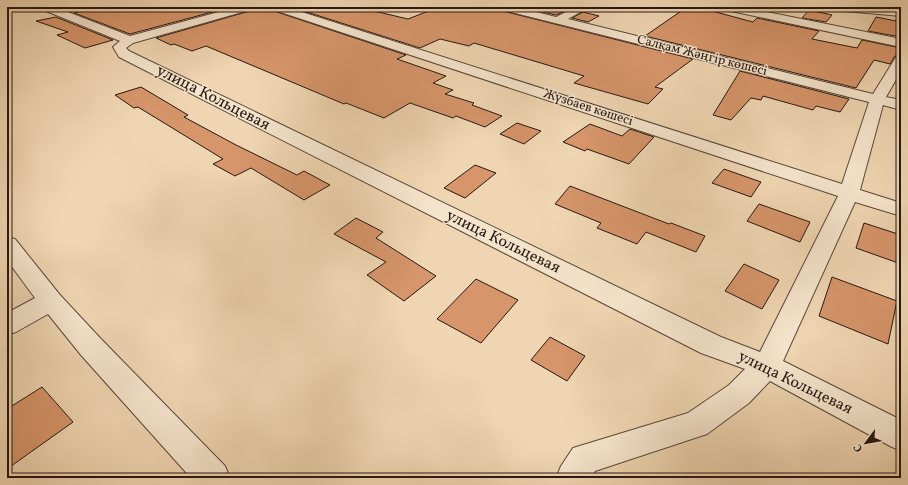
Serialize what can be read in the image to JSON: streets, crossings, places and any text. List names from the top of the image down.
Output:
{
  "streets": {
    "street": ["Салқам Жәңгір көшесі", "улица Кольцевая", "Жүзбаев көшесі"]
  },
  "north": "bottom left"
}
